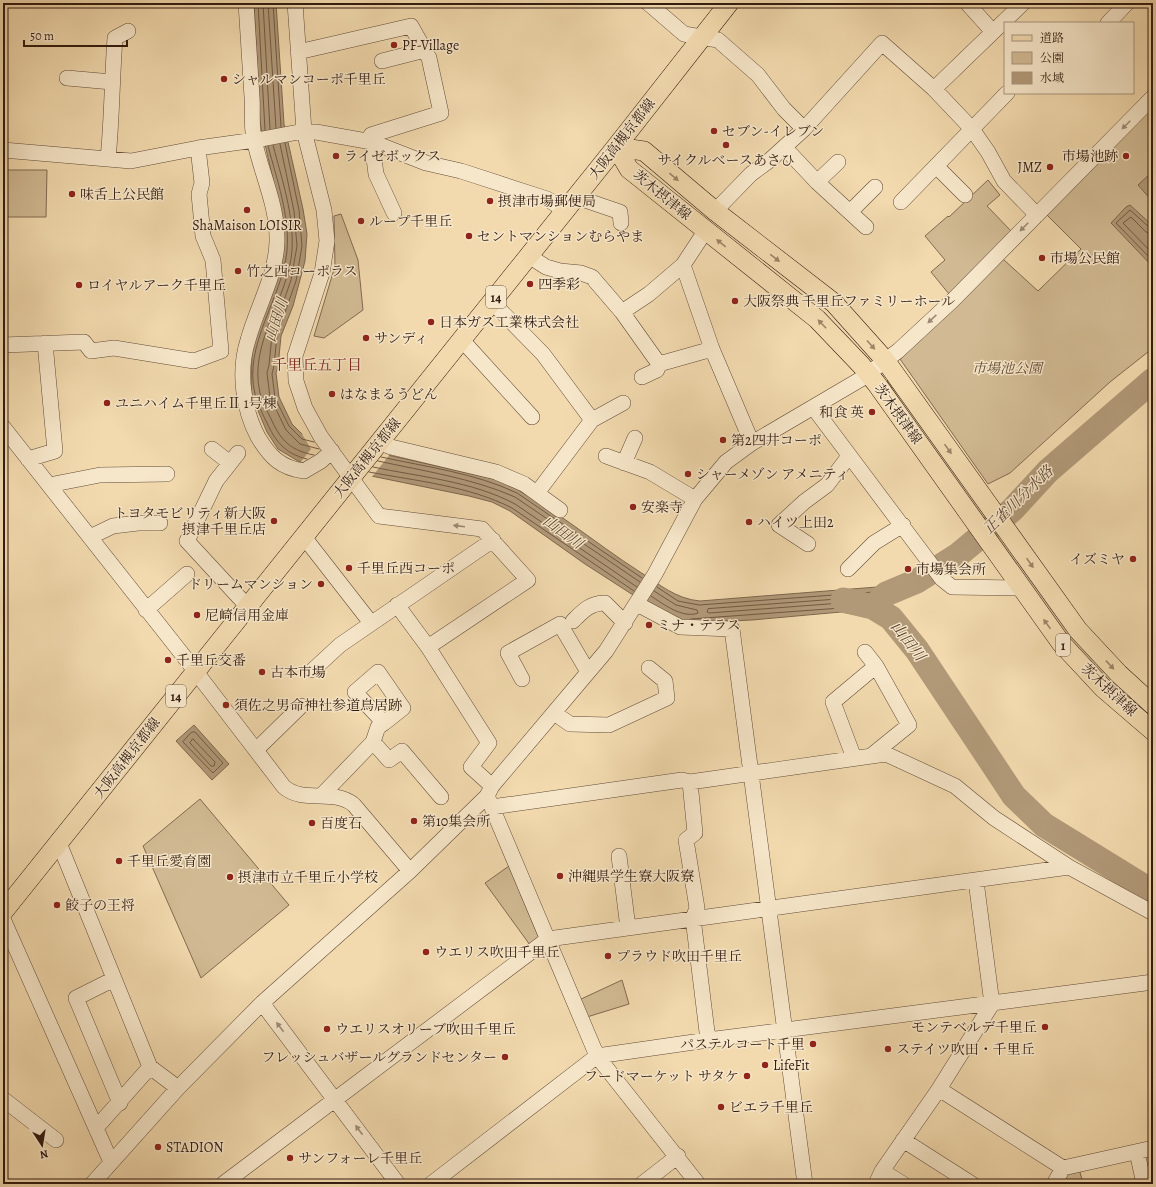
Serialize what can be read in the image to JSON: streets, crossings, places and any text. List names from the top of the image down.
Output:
{
  "streets": {
    "main road": [
      "大阪高槻京都線",
      "茨木摂津線",
      "14",
      "1"
    ]
  },
  "crossings": [
    ["大阪高槻京都線", "茨木摂津線"]
  ],
  "districts": ["千里丘五丁目"],
  "water": ["山田川", "正雀川分水路"],
  "parks": ["市場池公園"],
  "places": [
    "PF-Village",
    "シャルマンコーポ千里丘",
    "セブン-イレブン",
    "サイクルベースあさひ",
    "ライゼボックス",
    "市場池跡",
    "JMZ",
    "味舌上公民館",
    "摂津市場郵便局",
    "ShaMaison LOISIR",
    "ループ千里丘",
    "セントマンションむらやま",
    "市場公民館",
    "竹之西コーポラス",
    "四季彩",
    "ロイヤルアーク千里丘",
    "大阪祭典 千里丘ファミリーホール",
    "日本ガス工業株式会社",
    "サンディ",
    "はなまるうどん",
    "ユニハイム千里丘Ⅱ 1号棟",
    "和食 英",
    "第2四井コーポ",
    "シャーメゾン アメニティ",
    "安楽寺",
    "トヨタモビリティ新大阪 摂津千里丘店",
    "ハイツ上田2",
    "イズミヤ",
    "千里丘西コーポ",
    "市場集会所",
    "ドリームマンション",
    "尼崎信用金庫",
    "ミナ・テラス",
    "千里丘交番",
    "古本市場",
    "須佐之男命神社参道鳥居跡",
    "第10集会所",
    "百度石",
    "千里丘愛育園",
    "沖縄県学生寮大阪寮",
    "摂津市立千里丘小学校",
    "餃子の王将",
    "ウエリス吹田千里丘",
    "プラウド吹田千里丘",
    "モンテベルデ千里丘",
    "ウエリスオリーブ吹田千里丘",
    "パステルコート千里",
    "ステイツ吹田・千里丘",
    "フレッシュバザールグランドセンター",
    "LifeFit",
    "フードマーケット サタケ",
    "ビエラ千里丘",
    "STADION",
    "サンフォーレ千里丘"
  ],
  "legend": ["道路", "公園", "水域"],
  "scale_bar": "50 m",
  "north": "bottom"
}
